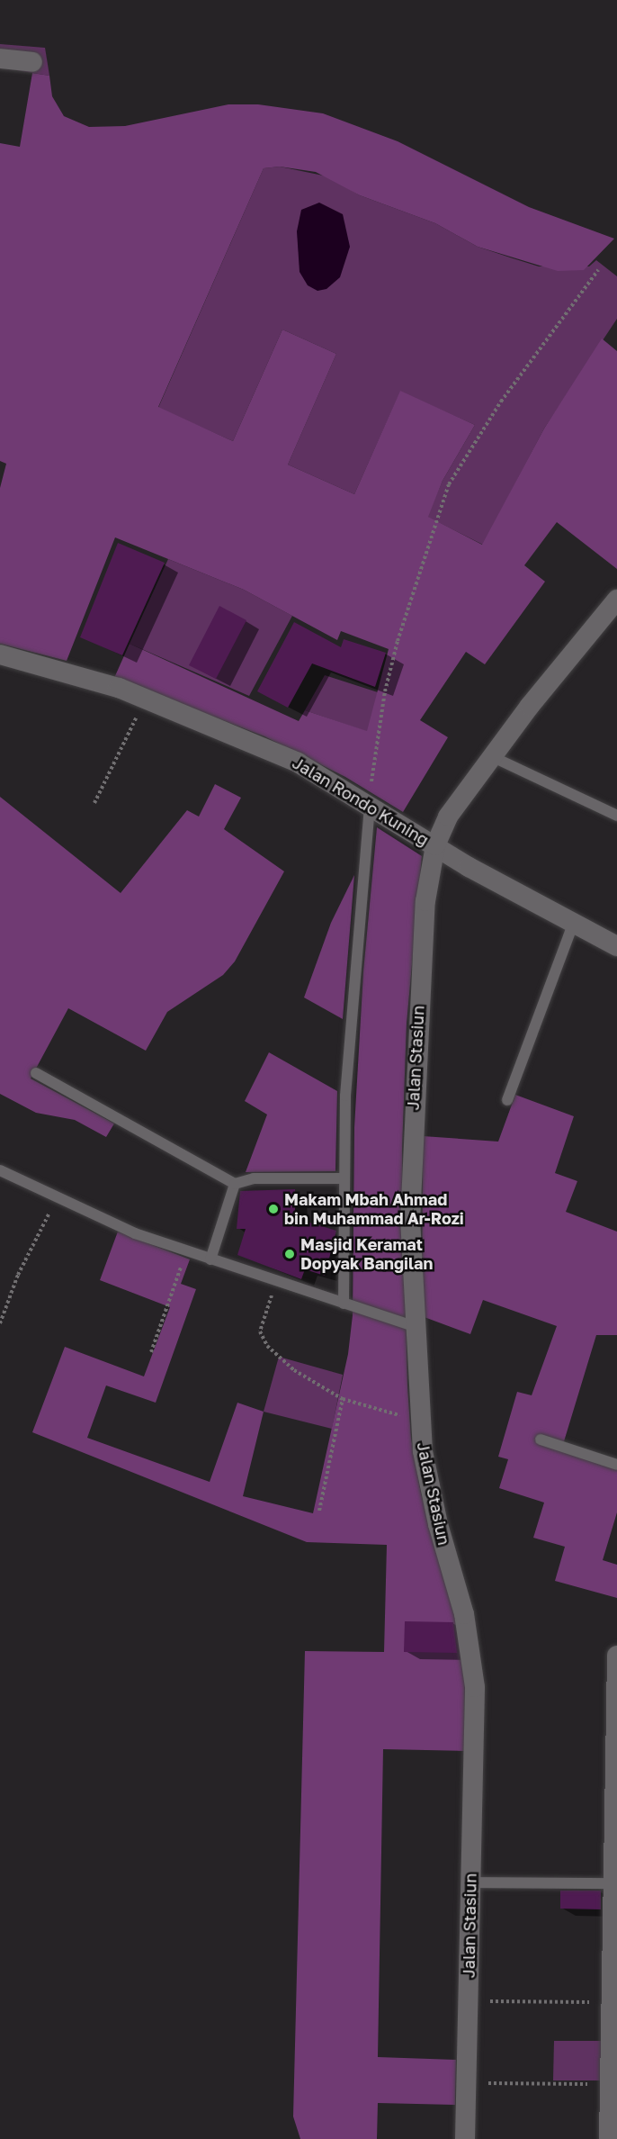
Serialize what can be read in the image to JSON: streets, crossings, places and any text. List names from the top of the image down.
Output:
{
  "streets": {
    "street": ["Jalan Rondo Kuning", "Jalan Stasiun"]
  },
  "crossings": [
    ["Jalan Rondo Kuning", "Jalan Stasiun"]
  ],
  "places": ["Makam Mbah Ahmad bin Muhammad Ar-Rozi", "Masjid Keramat Dopyak Bangilan"]
}
